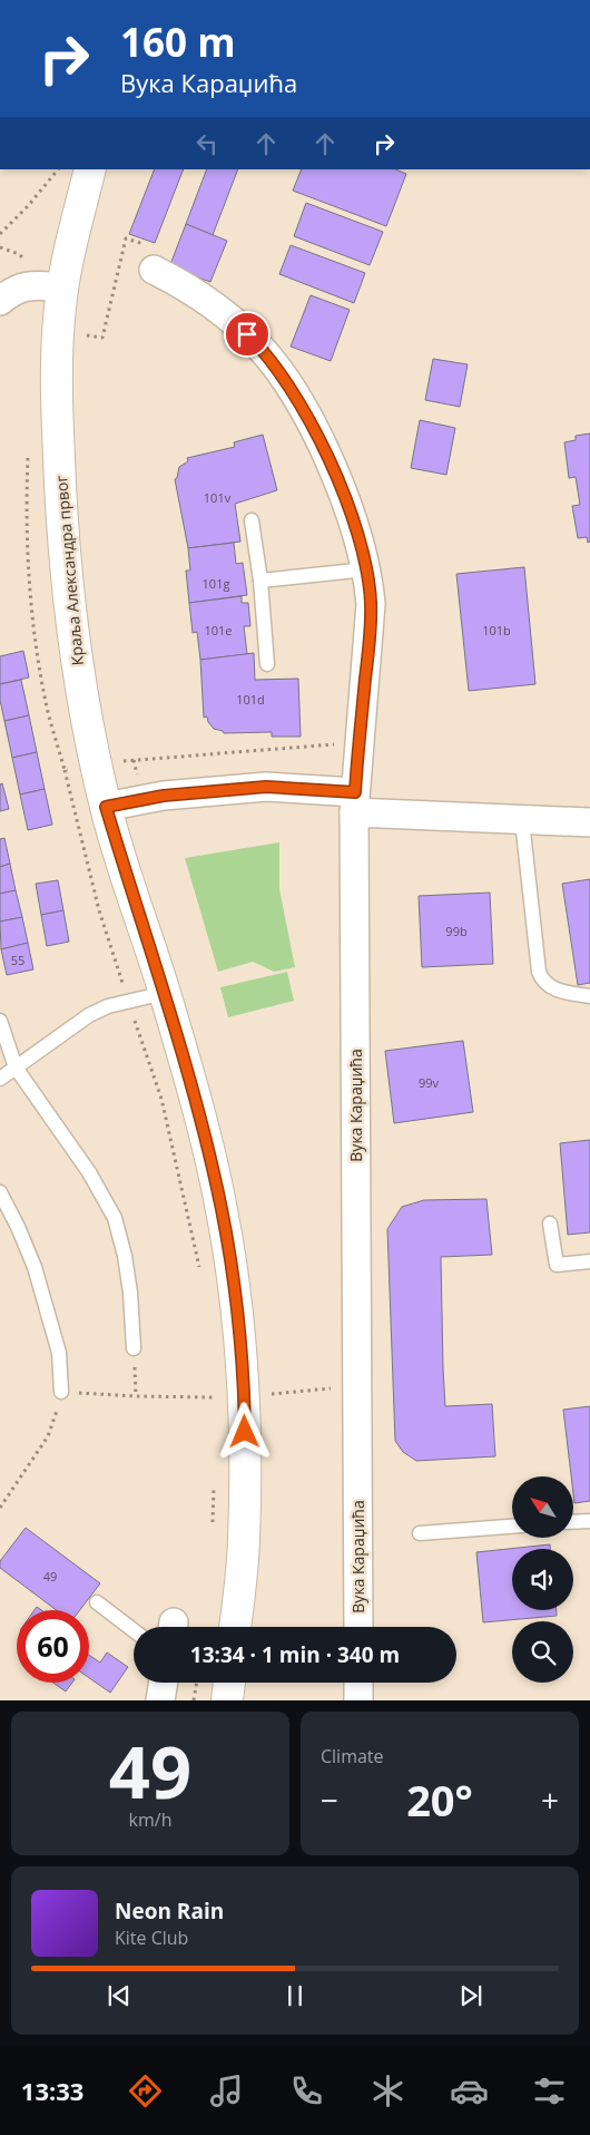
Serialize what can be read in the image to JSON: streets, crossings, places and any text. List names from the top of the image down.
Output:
{
  "streets": {
    "main road": ["Краља Александра првог"],
    "street": ["Вука Караџића"]
  },
  "house_numbers": [
    "101v",
    "101g",
    "101e",
    "101b",
    "101d",
    "99b",
    "55",
    "99v",
    "49"
  ],
  "north": "top left",
  "page": {
    "turn": ["160 m", "Вука Караџића"],
    "limit": "60",
    "trip": "13:34 · 1 min · 340 m",
    "tile": [
      ["49", "km/h"],
      "Climate"
    ],
    "heat": ["−", "20°", "+"],
    "song": ["Neon Rain", "Kite Club"],
    "tabs": "13:33"
  }
}
